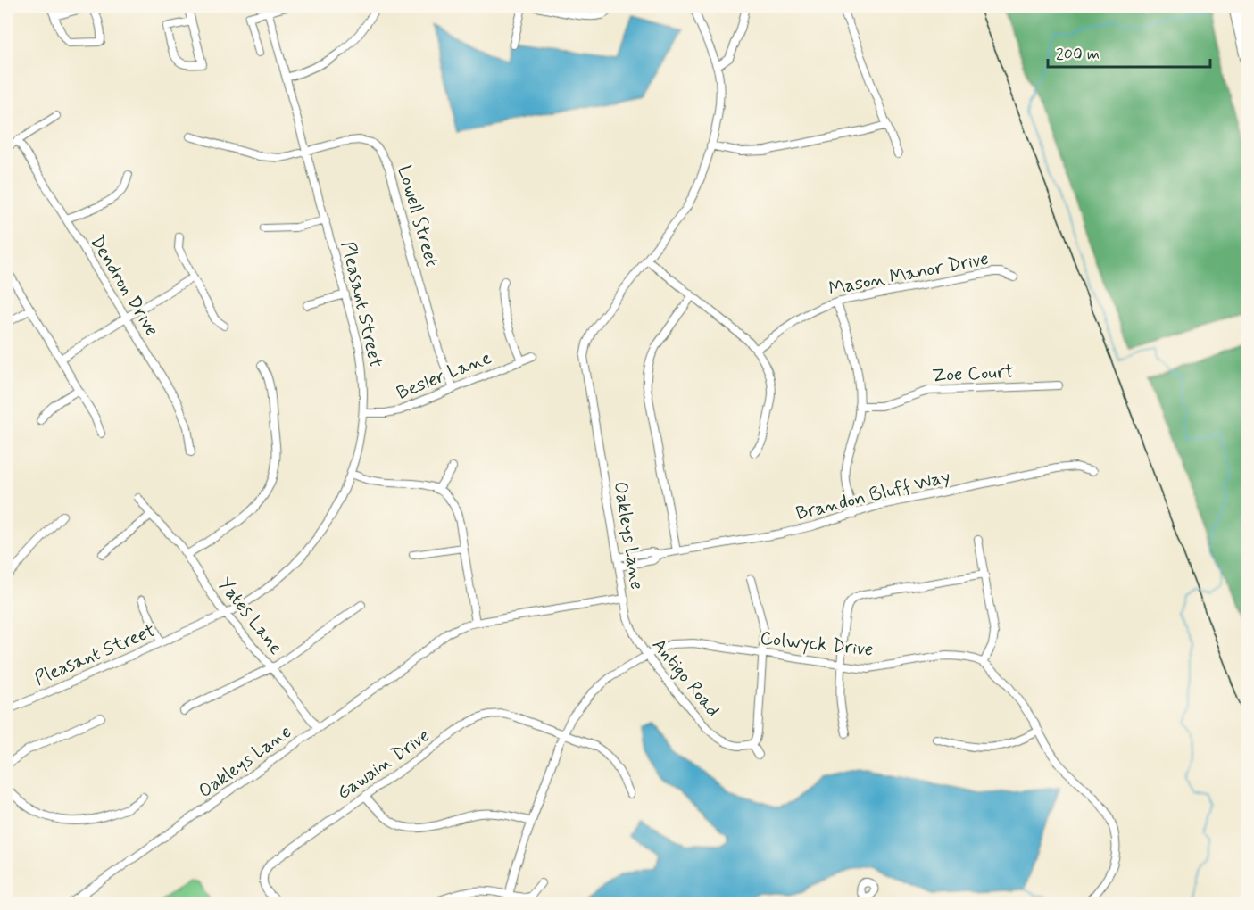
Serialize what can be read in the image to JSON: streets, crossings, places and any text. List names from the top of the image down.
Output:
{
  "streets": {
    "street": [
      "Lowell Street",
      "Mason Manor Drive",
      "Dendron Drive",
      "Pleasant Street",
      "Zoe Court",
      "Besler Lane",
      "Brandon Bluff Way",
      "Oakleys Lane",
      "Yates Lane",
      "Colwyck Drive",
      "Antigo Road",
      "Gawain Drive"
    ]
  },
  "crossings": [
    ["Lowell Street", "Pleasant Street"],
    ["Lowell Street", "Besler Lane"],
    ["Pleasant Street", "Besler Lane"],
    ["Pleasant Street", "Yates Lane"],
    ["Brandon Bluff Way", "Oakleys Lane"],
    ["Oakleys Lane", "Yates Lane"],
    ["Oakleys Lane", "Antigo Road"],
    ["Colwyck Drive", "Antigo Road"],
    ["Colwyck Drive", "Gawain Drive"]
  ],
  "scale_bar": "200 m"
}
